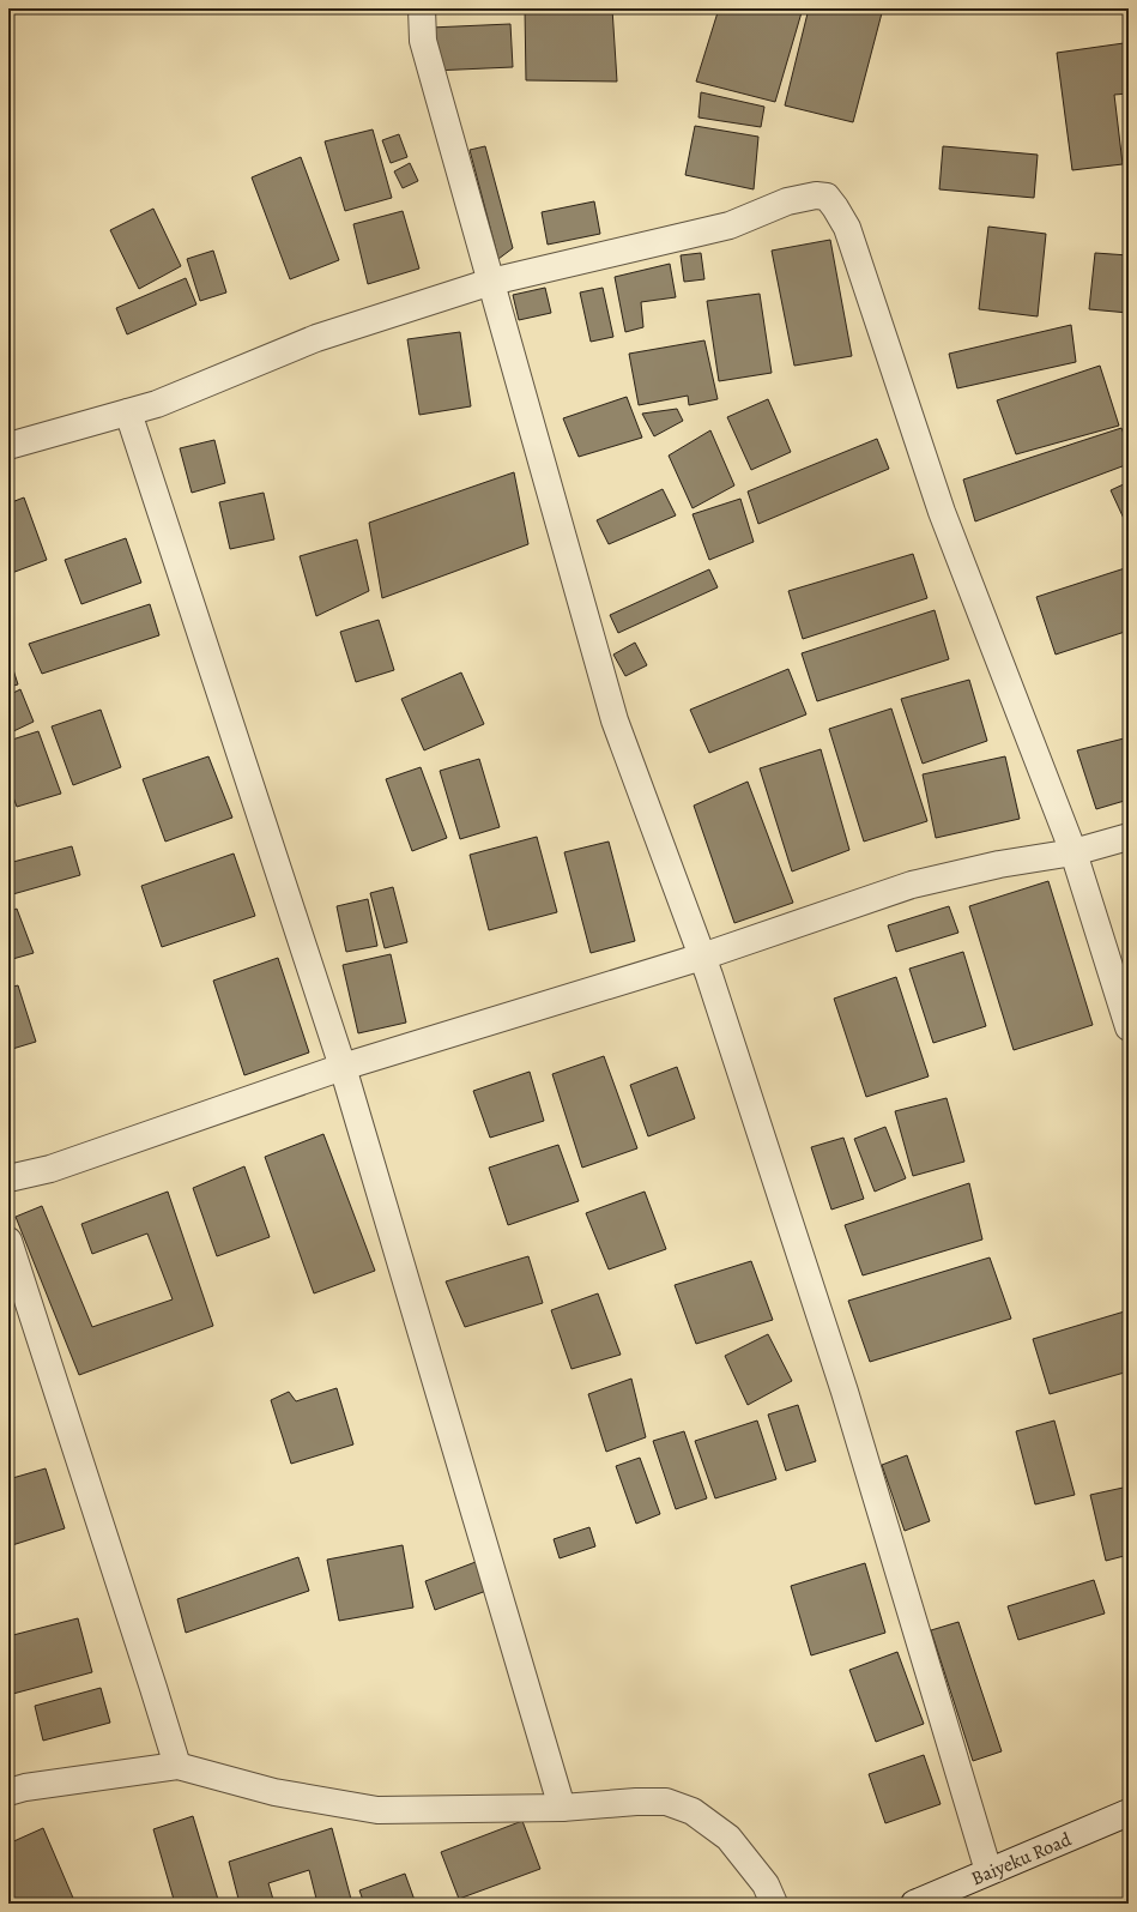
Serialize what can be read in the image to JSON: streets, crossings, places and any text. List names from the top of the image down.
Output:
{
  "streets": {
    "street": ["Baiyeku Road"]
  }
}
